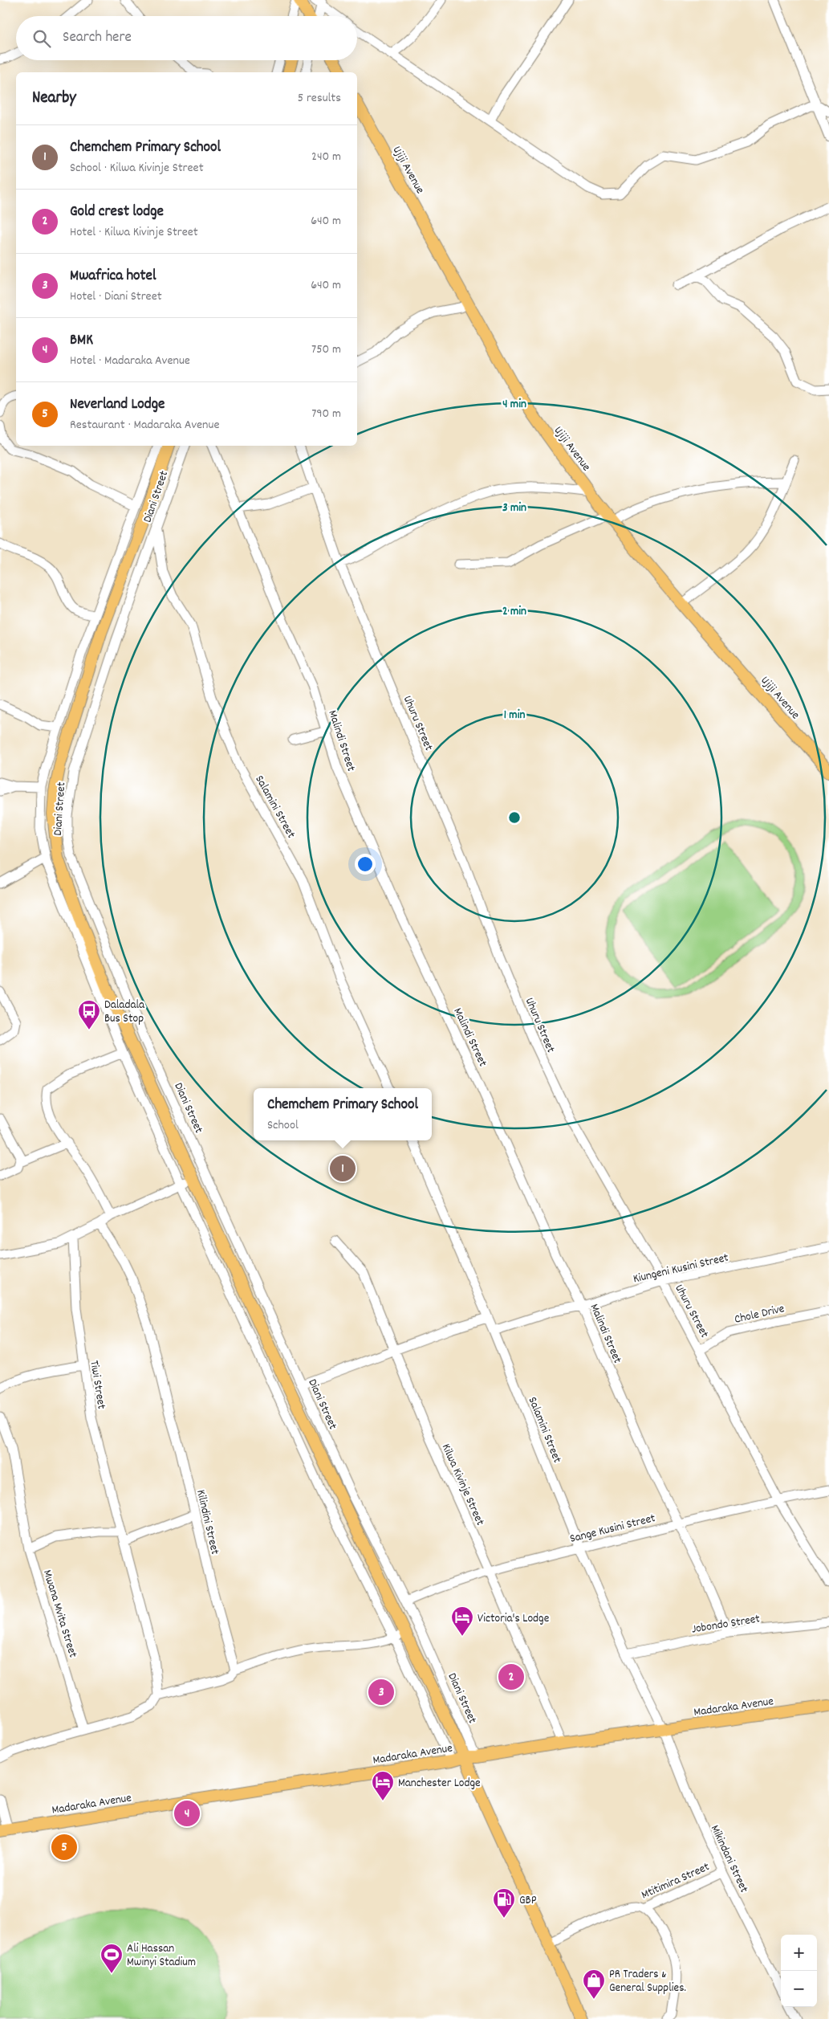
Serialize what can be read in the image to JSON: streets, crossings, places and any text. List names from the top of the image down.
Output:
{
  "streets": {
    "main road": ["Ujiji Avenue", "Madaraka Avenue"],
    "street": [
      "Diani Street",
      "Uhuru Street",
      "Malindi Street",
      "Salamini Street",
      "Kiungeni Kusini Street",
      "Chole Drive",
      "Tiwi Street",
      "Kilwa Kivinje Street",
      "Kilindini Street",
      "Sange Kusini Street",
      "Mwana Mvita Street",
      "Jobondo Street",
      "Mikindani Street",
      "Mtitimira Street"
    ]
  },
  "crossings": [
    ["Diani Street", "Salamini Street"],
    ["Diani Street", "Sange Kusini Street"],
    ["Diani Street", "Madaraka Avenue"],
    ["Uhuru Street", "Kiungeni Kusini Street"],
    ["Uhuru Street", "Chole Drive"],
    ["Uhuru Street", "Sange Kusini Street"],
    ["Malindi Street", "Kiungeni Kusini Street"],
    ["Malindi Street", "Sange Kusini Street"],
    ["Malindi Street", "Jobondo Street"],
    ["Salamini Street", "Kiungeni Kusini Street"],
    ["Salamini Street", "Sange Kusini Street"],
    ["Salamini Street", "Jobondo Street"],
    ["Salamini Street", "Madaraka Avenue"],
    ["Salamini Street", "Mikindani Street"],
    ["Kilwa Kivinje Street", "Sange Kusini Street"],
    ["Kilwa Kivinje Street", "Madaraka Avenue"],
    ["Madaraka Avenue", "Mikindani Street"],
    ["Mikindani Street", "Mtitimira Street"]
  ],
  "places": {
    "bus stop": ["Daladala Bus Stop"],
    "hotel": ["Victoria's Lodge", "Manchester Lodge"],
    "fuel station": ["GBP"],
    "sports": ["Ali Hassan Mwinyi Stadium"],
    "shop": ["PR Traders & General Supplies."]
  },
  "page": {
    "search": "Search here",
    "heading": ["Nearby", "5 results"],
    "list": [
      {
        "mark": "1",
        "name": "Chemchem Primary School",
        "note": "School · Kilwa Kivinje Street",
        "value": "240 m"
      },
      {
        "mark": "2",
        "name": "Gold crest lodge",
        "note": "Hotel · Kilwa Kivinje Street",
        "value": "640 m"
      },
      {
        "mark": "3",
        "name": "Mwafrica hotel",
        "note": "Hotel · Diani Street",
        "value": "640 m"
      },
      {
        "mark": "4",
        "name": "BMK",
        "note": "Hotel · Madaraka Avenue",
        "value": "750 m"
      },
      {
        "mark": "5",
        "name": "Neverland Lodge",
        "note": "Restaurant · Madaraka Avenue",
        "value": "790 m"
      }
    ],
    "popup": ["Chemchem Primary School", "School"],
    "pins": [
      "1",
      "2",
      "3",
      "4",
      "5"
    ],
    "map_buttons": ["+", "−"]
  },
  "rings": [
    "4 min",
    "3 min",
    "2 min",
    "1 min"
  ]
}
